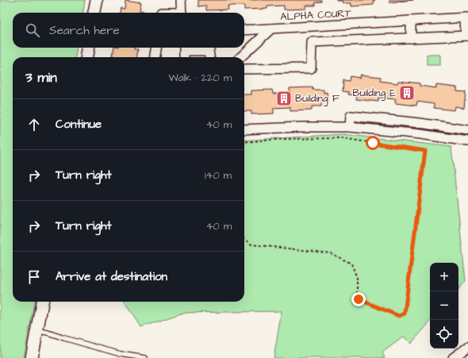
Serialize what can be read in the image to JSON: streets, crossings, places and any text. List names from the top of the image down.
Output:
{
  "streets": {
    "street": ["ALPHA COURT"]
  },
  "places": {
    "building": ["Building E", "Building F"]
  },
  "page": {
    "search": "Search here",
    "heading": ["3 min", "Walk · 220 m"],
    "list": [
      ["Continue", "40 m"],
      ["Turn right", "140 m"],
      ["Turn right", "40 m"],
      "Arrive at destination"
    ],
    "map_buttons": ["+", "−"]
  }
}
